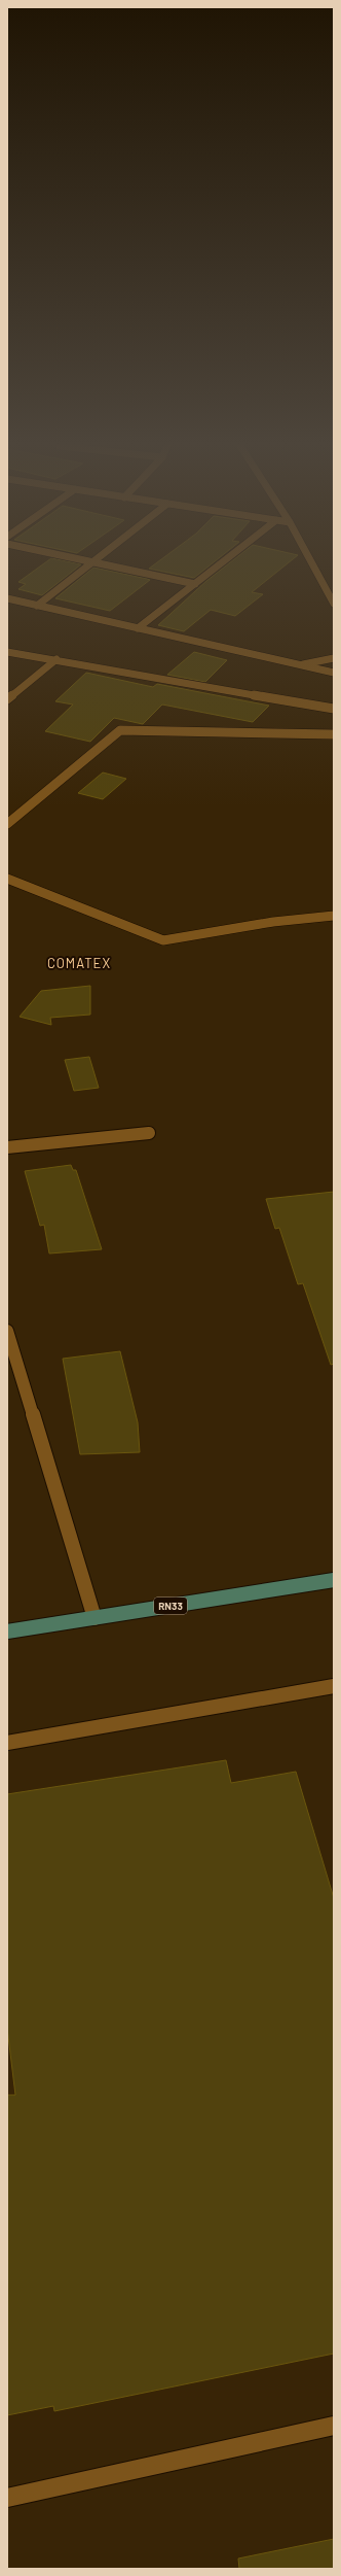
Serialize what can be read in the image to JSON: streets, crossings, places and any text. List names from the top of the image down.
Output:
{
  "streets": {
    "main road": ["RN33"]
  },
  "districts": ["COMATEX"]
}
